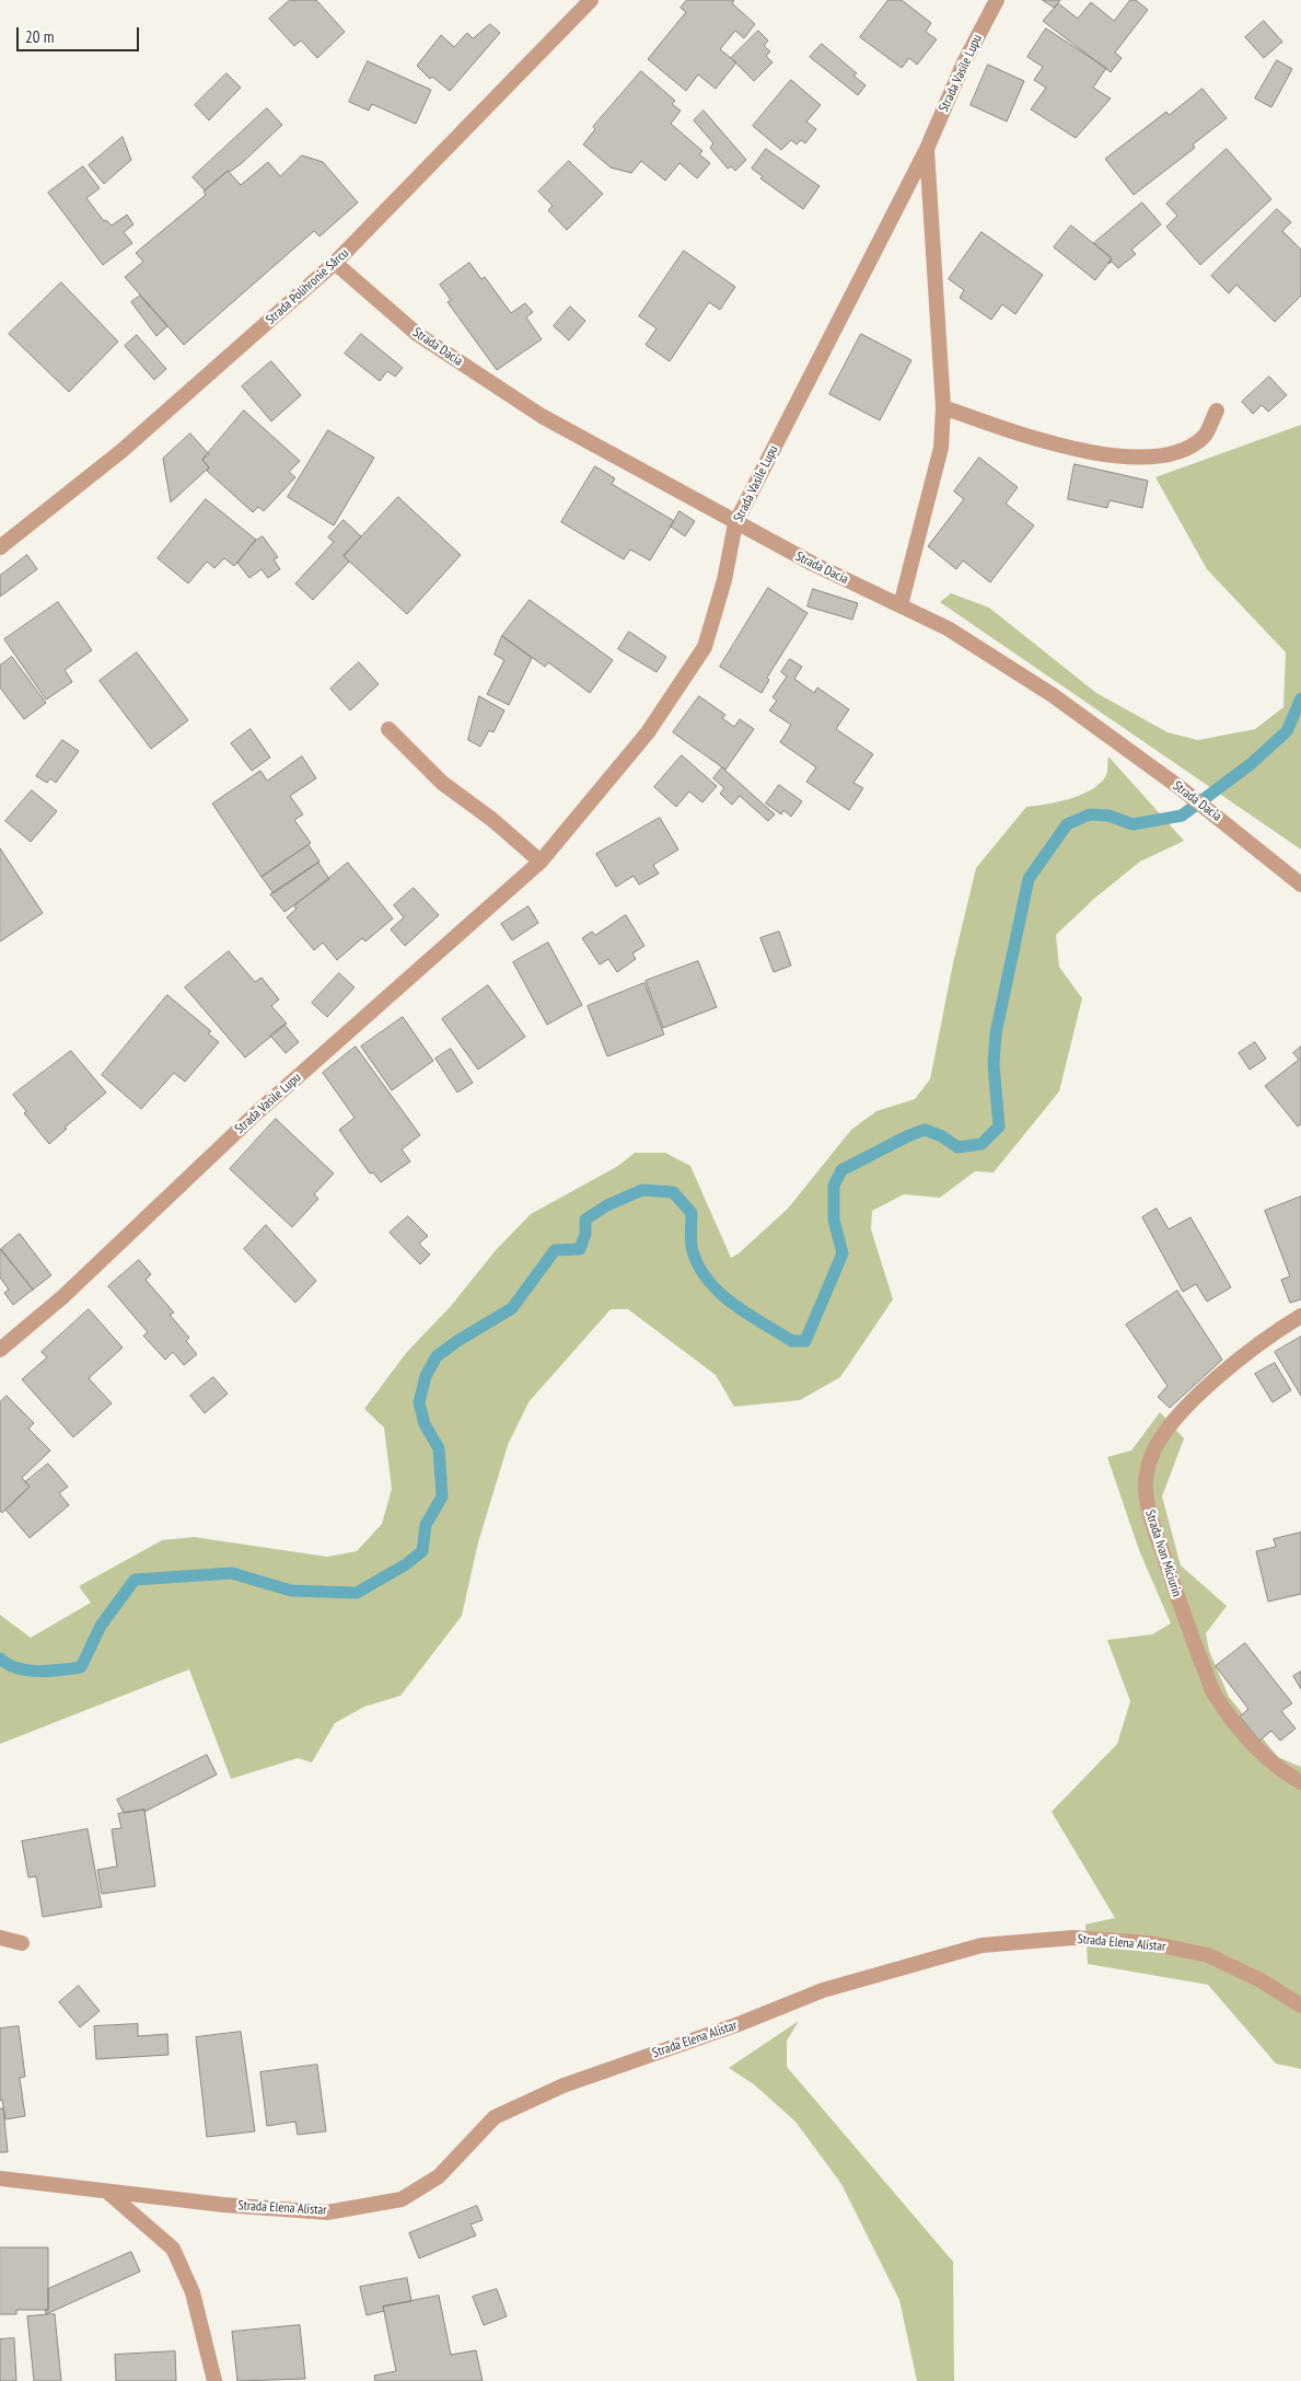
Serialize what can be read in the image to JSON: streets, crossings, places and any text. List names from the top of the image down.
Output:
{
  "streets": {
    "street": [
      "Strada Vasile Lupu",
      "Strada Polihronie Sârcu",
      "Strada Dacia",
      "Strada Ivan Miciurin",
      "Strada Elena Alistar"
    ]
  },
  "crossings": [
    ["Strada Vasile Lupu", "Strada Dacia"],
    ["Strada Polihronie Sârcu", "Strada Dacia"]
  ],
  "scale_bar": "20 m"
}
